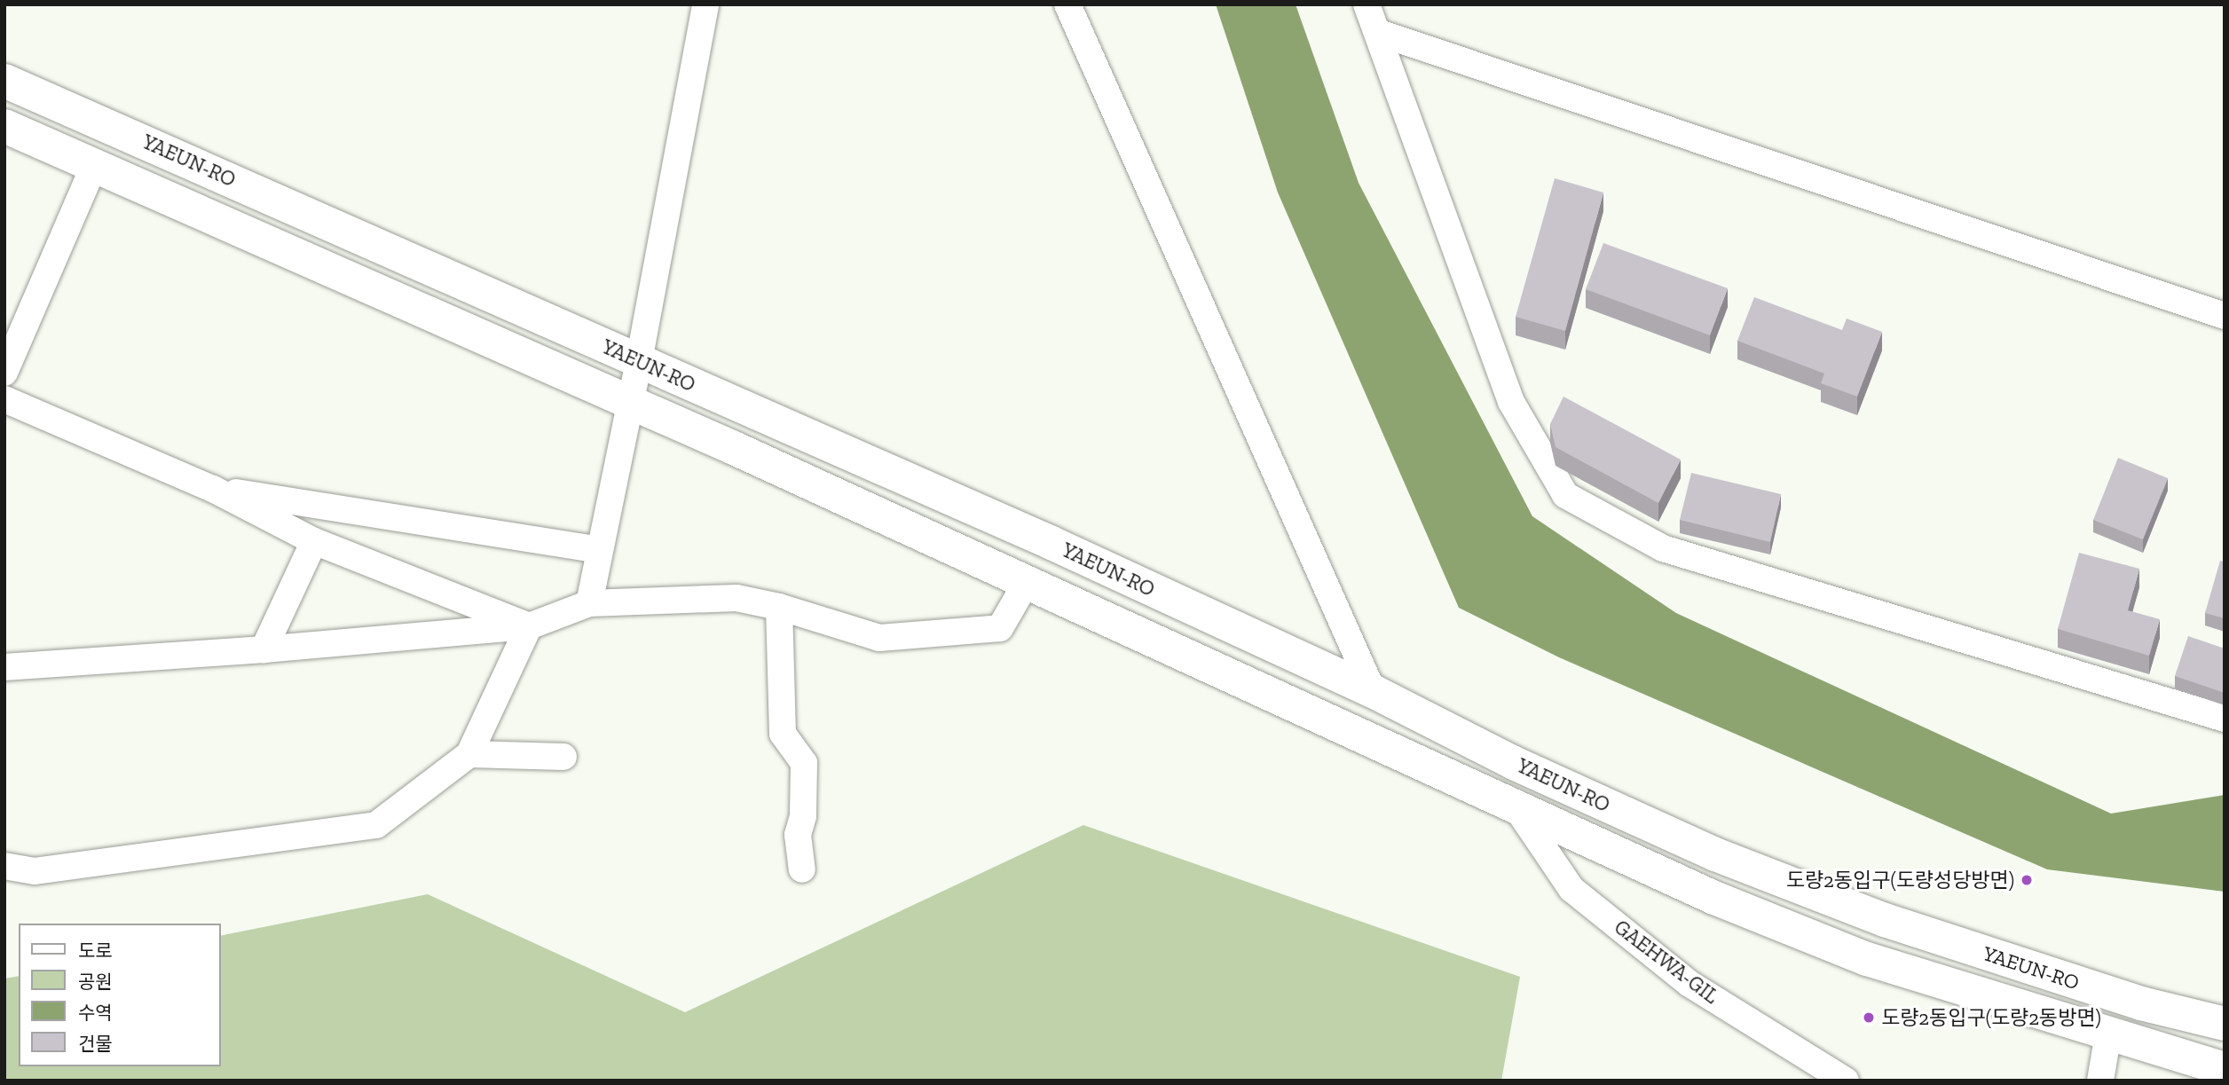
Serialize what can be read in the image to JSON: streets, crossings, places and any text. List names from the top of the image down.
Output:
{
  "streets": {
    "street": ["YAEUN-RO", "GAEHWA-GIL"]
  },
  "crossings": [
    ["YAEUN-RO", "GAEHWA-GIL"]
  ],
  "places": ["도량2동입구(도량성당방면)", "도량2동입구(도량2동방면)"],
  "legend": [
    "도로",
    "공원",
    "수역",
    "건물"
  ]
}
